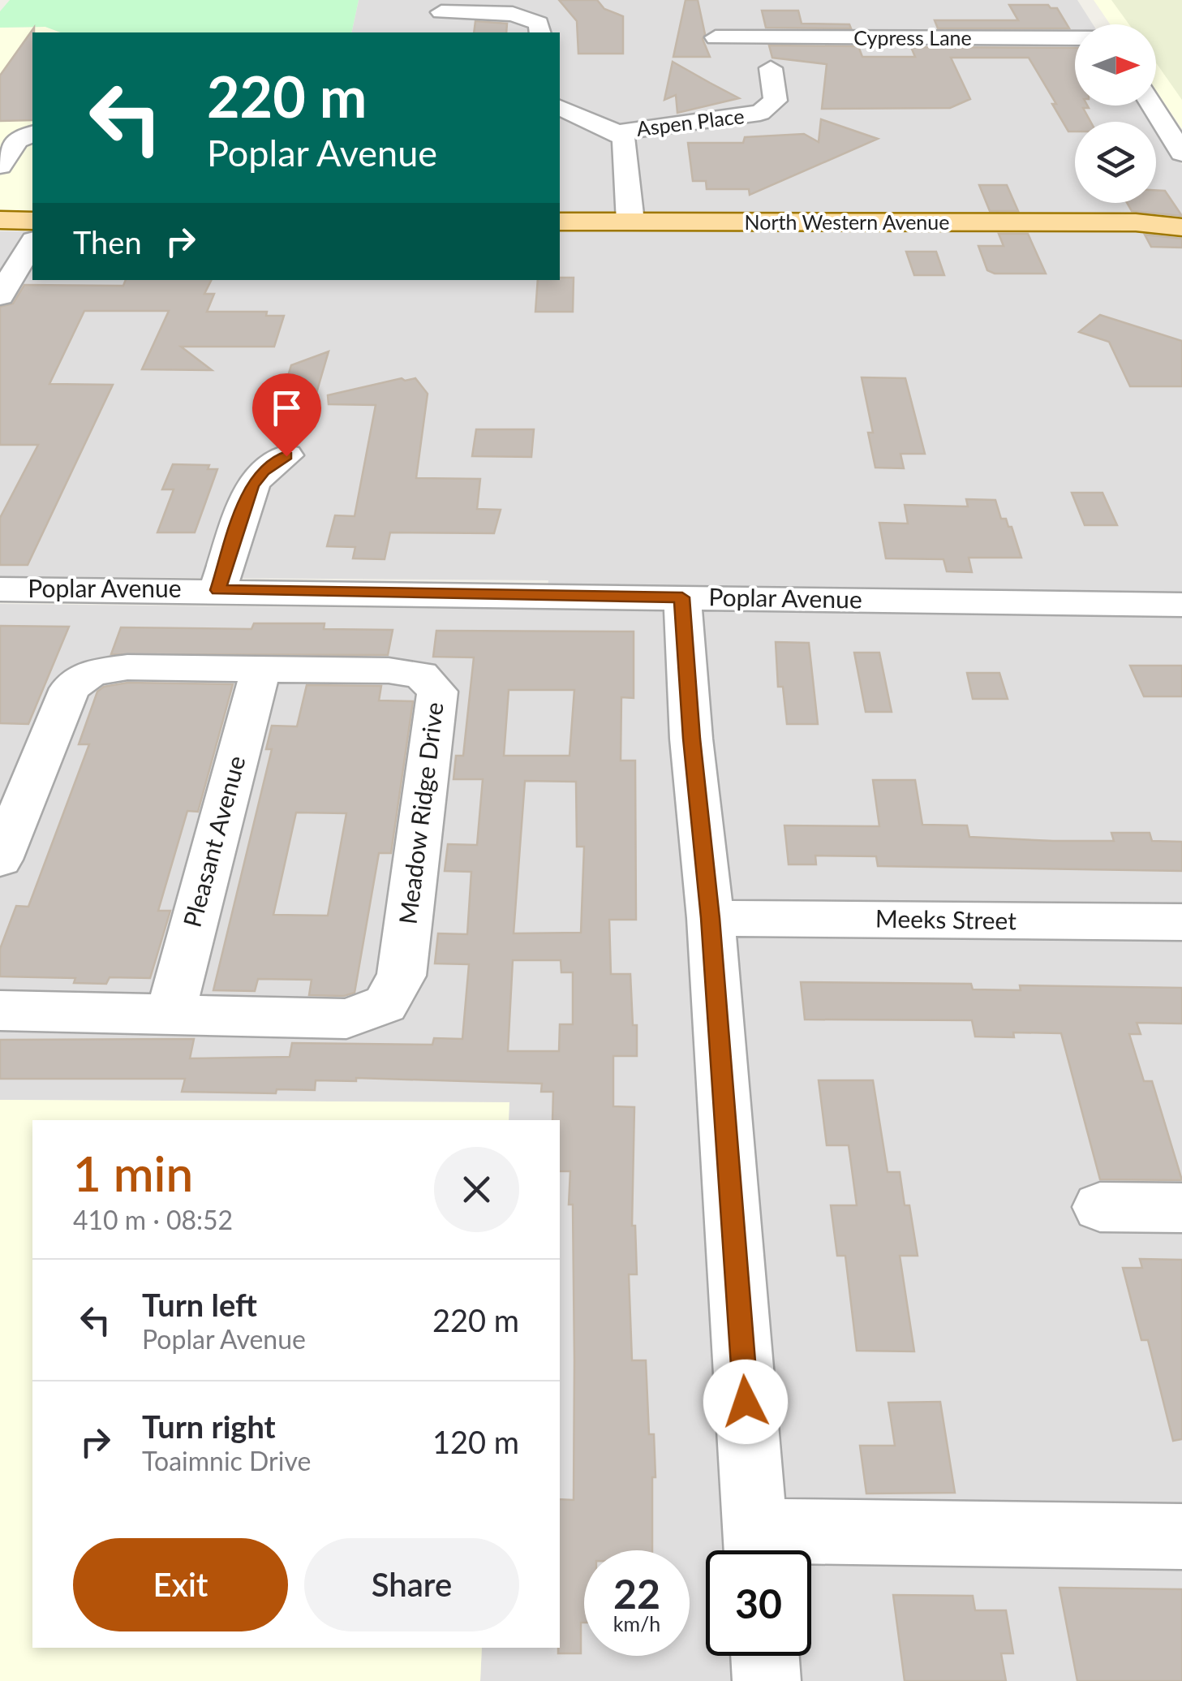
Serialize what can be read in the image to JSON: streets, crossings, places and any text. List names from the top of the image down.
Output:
{
  "streets": {
    "main road": ["North Western Avenue"],
    "street": [
      "Cypress Lane",
      "Aspen Place",
      "Poplar Avenue",
      "Meadow Ridge Drive",
      "Pleasant Avenue",
      "Meeks Street"
    ]
  },
  "crossings": [
    ["Meadow Ridge Drive", "Pleasant Avenue"]
  ],
  "north": "right",
  "page": {
    "turn": ["220 m", "Poplar Avenue"],
    "then": "Then",
    "heading": ["1 min", "410 m · 08:52"],
    "list": [
      {
        "name": "Turn left",
        "note": "Poplar Avenue",
        "value": "220 m"
      },
      {
        "name": "Turn right",
        "note": "Toaimnic Drive",
        "value": "120 m"
      }
    ],
    "buttons": ["Exit", "Share"],
    "speed": "22 km/h",
    "limit": "30"
  }
}
